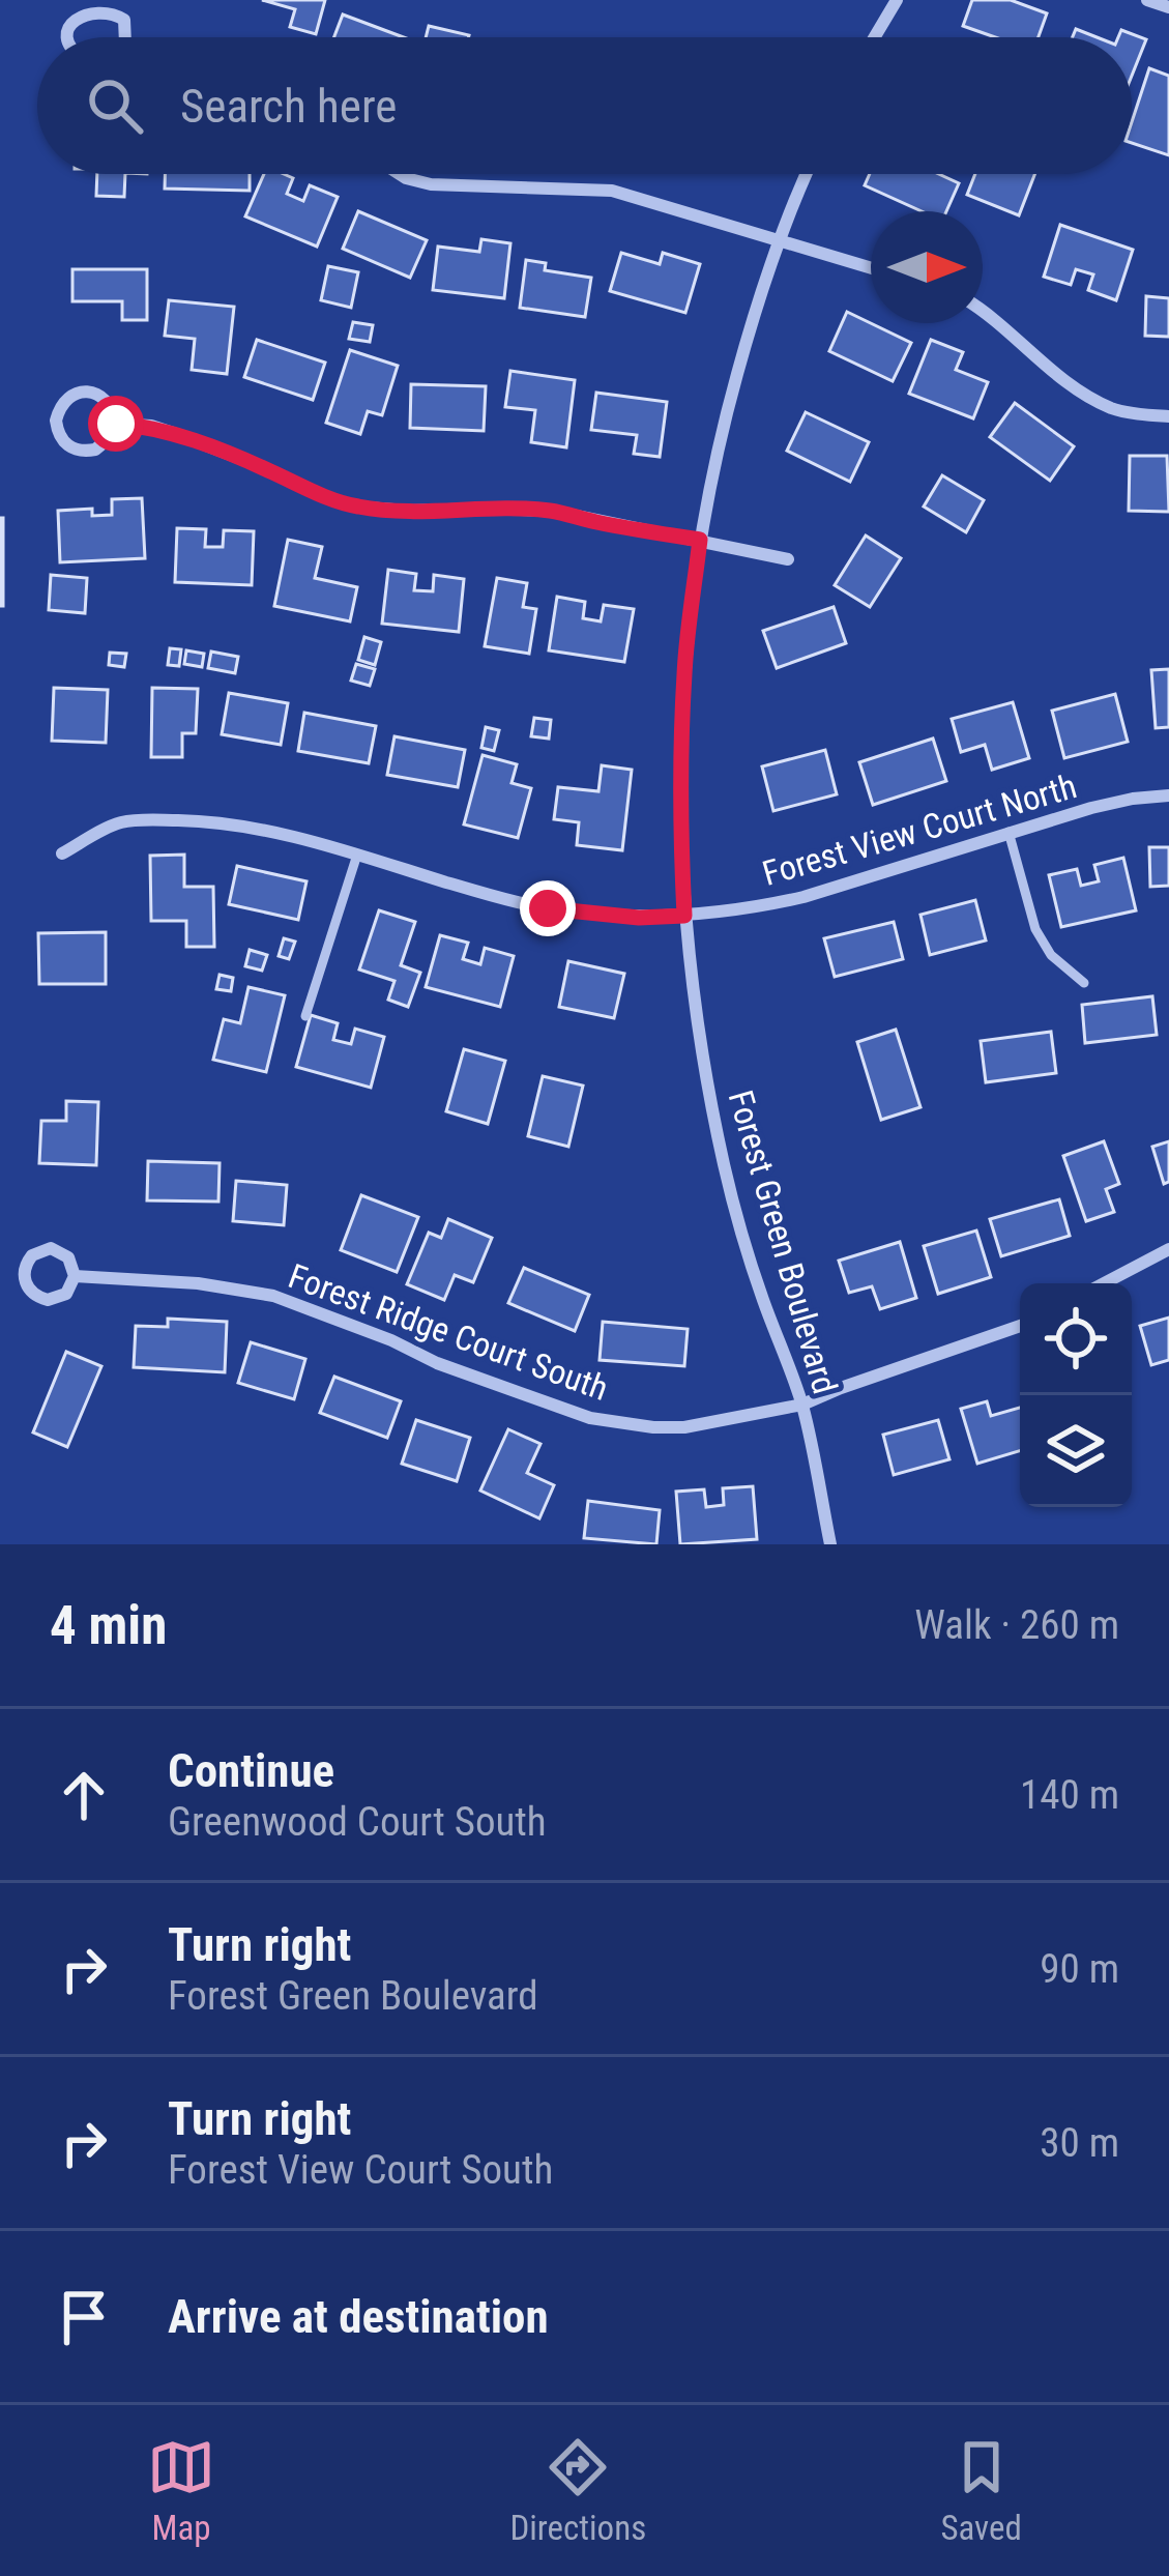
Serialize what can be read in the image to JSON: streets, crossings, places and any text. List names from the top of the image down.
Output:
{
  "streets": {
    "street": ["Forest View Court North", "Forest Green Boulevard", "Forest Ridge Court South"]
  },
  "crossings": [
    ["Forest View Court North", "Forest Green Boulevard"],
    ["Forest Green Boulevard", "Forest Ridge Court South"]
  ],
  "north": "right",
  "page": {
    "search": "Search here",
    "heading": ["4 min", "Walk · 260 m"],
    "list": [
      ["Continue", "Greenwood Court South", "140 m"],
      ["Turn right", "Forest Green Boulevard", "90 m"],
      ["Turn right", "Forest View Court South", "30 m"],
      "Arrive at destination"
    ],
    "nav": ["Map", "Directions", "Saved"]
  }
}
